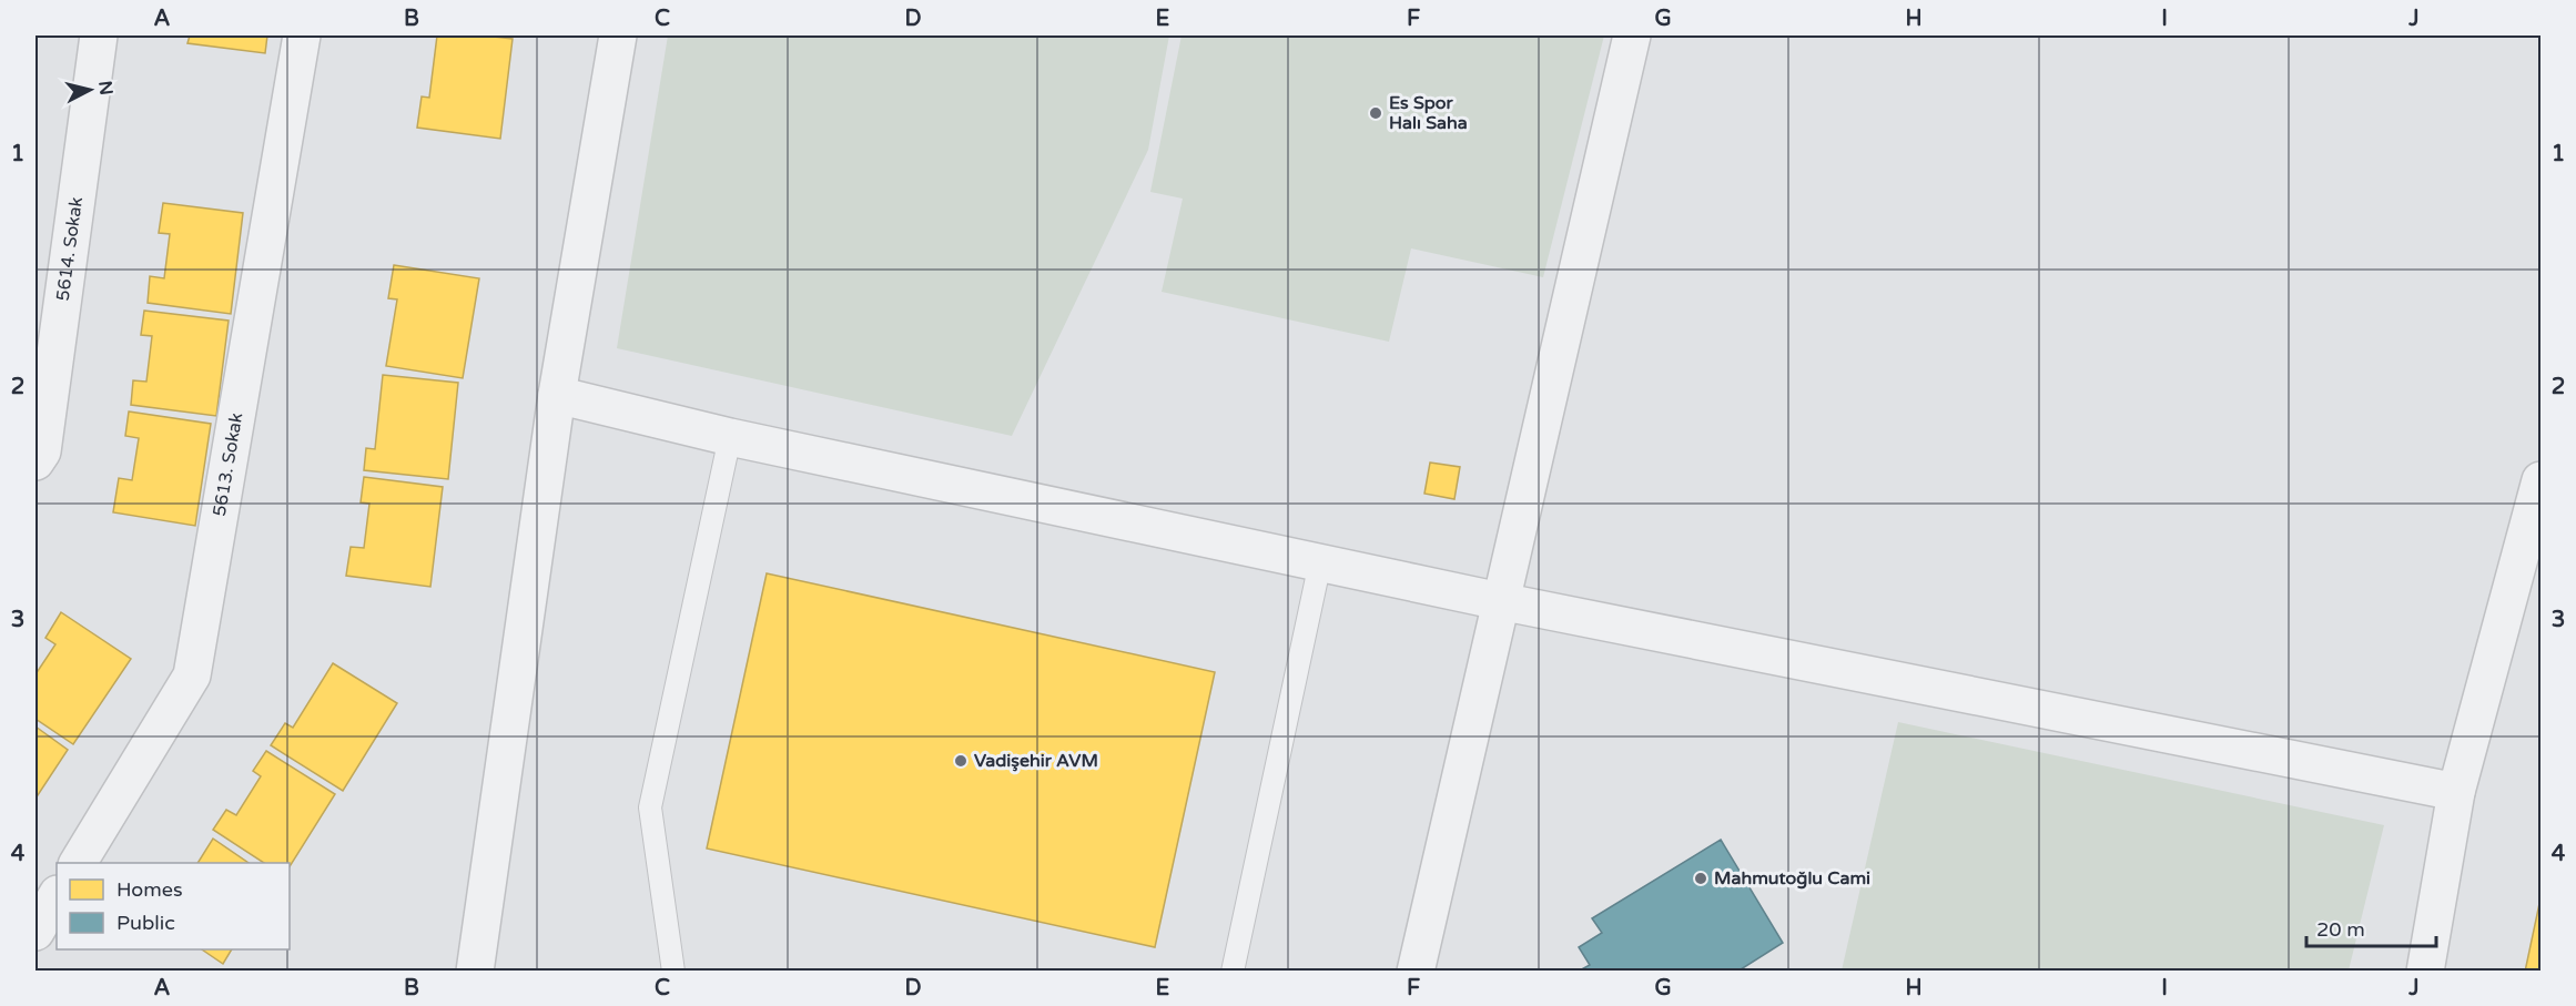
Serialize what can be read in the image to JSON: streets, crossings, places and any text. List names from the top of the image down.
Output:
{
  "streets": {
    "street": ["5614. Sokak", "5613. Sokak"]
  },
  "places": ["Es Spor Halı Saha", "Vadişehir AVM", "Mahmutoğlu Cami"],
  "legend": ["Homes", "Public"],
  "scale_bar": "20 m",
  "north": "right",
  "grid": {
    "columns": [
      "A",
      "B",
      "C",
      "D",
      "E",
      "F",
      "G",
      "H",
      "I",
      "J"
    ],
    "rows": [
      "1",
      "2",
      "3",
      "4"
    ]
  }
}
